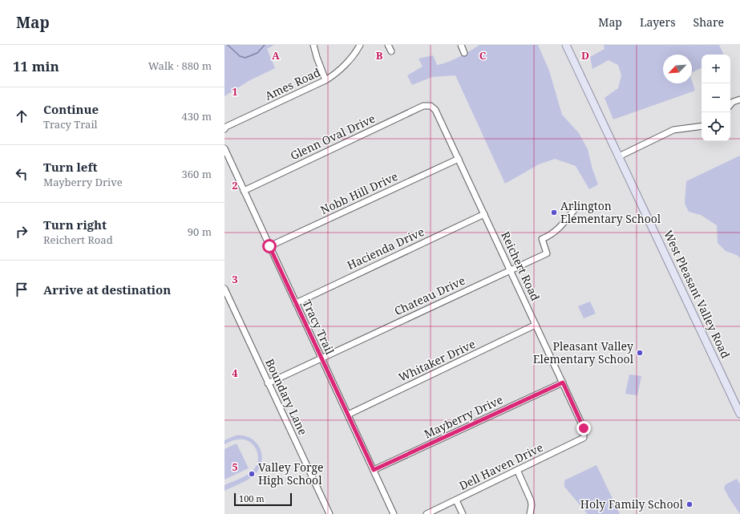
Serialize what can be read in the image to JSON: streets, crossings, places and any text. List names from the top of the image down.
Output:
{
  "streets": {
    "main road": ["West Pleasant Valley Road"],
    "street": [
      "Ames Road",
      "Glenn Oval Drive",
      "Nobb Hill Drive",
      "Hacienda Drive",
      "Reichert Road",
      "Chateau Drive",
      "Tracy Trail",
      "Whitaker Drive",
      "Boundary Lane",
      "Mayberry Drive",
      "Dell Haven Drive"
    ]
  },
  "crossings": [
    ["Glenn Oval Drive", "Reichert Road"],
    ["Glenn Oval Drive", "Tracy Trail"],
    ["Nobb Hill Drive", "Reichert Road"],
    ["Nobb Hill Drive", "Tracy Trail"],
    ["Hacienda Drive", "Reichert Road"],
    ["Hacienda Drive", "Tracy Trail"],
    ["Reichert Road", "Chateau Drive"],
    ["Reichert Road", "Whitaker Drive"],
    ["Reichert Road", "Mayberry Drive"],
    ["Reichert Road", "Dell Haven Drive"],
    ["Chateau Drive", "Tracy Trail"],
    ["Chateau Drive", "Boundary Lane"],
    ["Tracy Trail", "Whitaker Drive"],
    ["Tracy Trail", "Mayberry Drive"]
  ],
  "places": [
    "Arlington Elementary School",
    "Pleasant Valley Elementary School",
    "Valley Forge High School",
    "Holy Family School"
  ],
  "scale_bar": "100 m",
  "north": "bottom left",
  "page": {
    "header": "Map",
    "nav": ["Map", "Layers", "Share"],
    "heading": ["11 min", "Walk · 880 m"],
    "map_buttons": ["+", "−"],
    "list": [
      ["Continue", "Tracy Trail", "430 m"],
      ["Turn left", "Mayberry Drive", "360 m"],
      ["Turn right", "Reichert Road", "90 m"],
      "Arrive at destination"
    ],
    "scale": "100 m"
  },
  "grid": {
    "columns": [
      "A",
      "B",
      "C",
      "D"
    ],
    "rows": [
      "1",
      "2",
      "3",
      "4",
      "5"
    ]
  }
}
